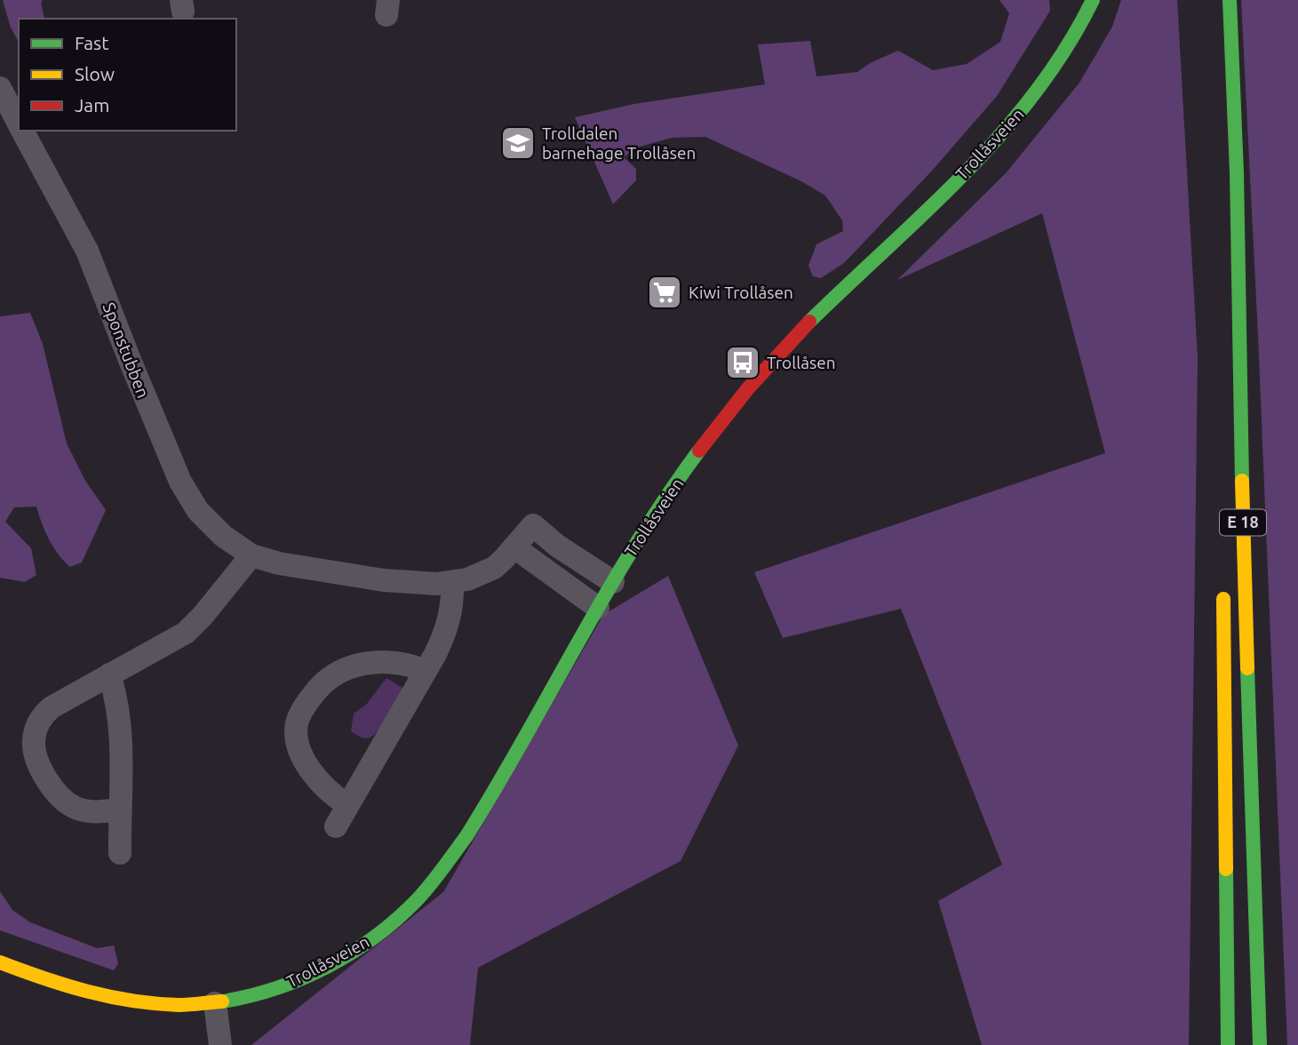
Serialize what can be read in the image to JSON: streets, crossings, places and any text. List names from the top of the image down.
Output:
{
  "streets": {
    "main road": ["Trollåsveien", "E 18"],
    "street": ["Sponstubben"]
  },
  "crossings": [
    ["Trollåsveien", "Sponstubben"]
  ],
  "places": {
    "school or university": ["Trolldalen barnehage Trollåsen"],
    "supermarket": ["Kiwi Trollåsen"],
    "bus stop": ["Trollåsen"]
  },
  "legend": ["Fast", "Slow", "Jam"]
}
